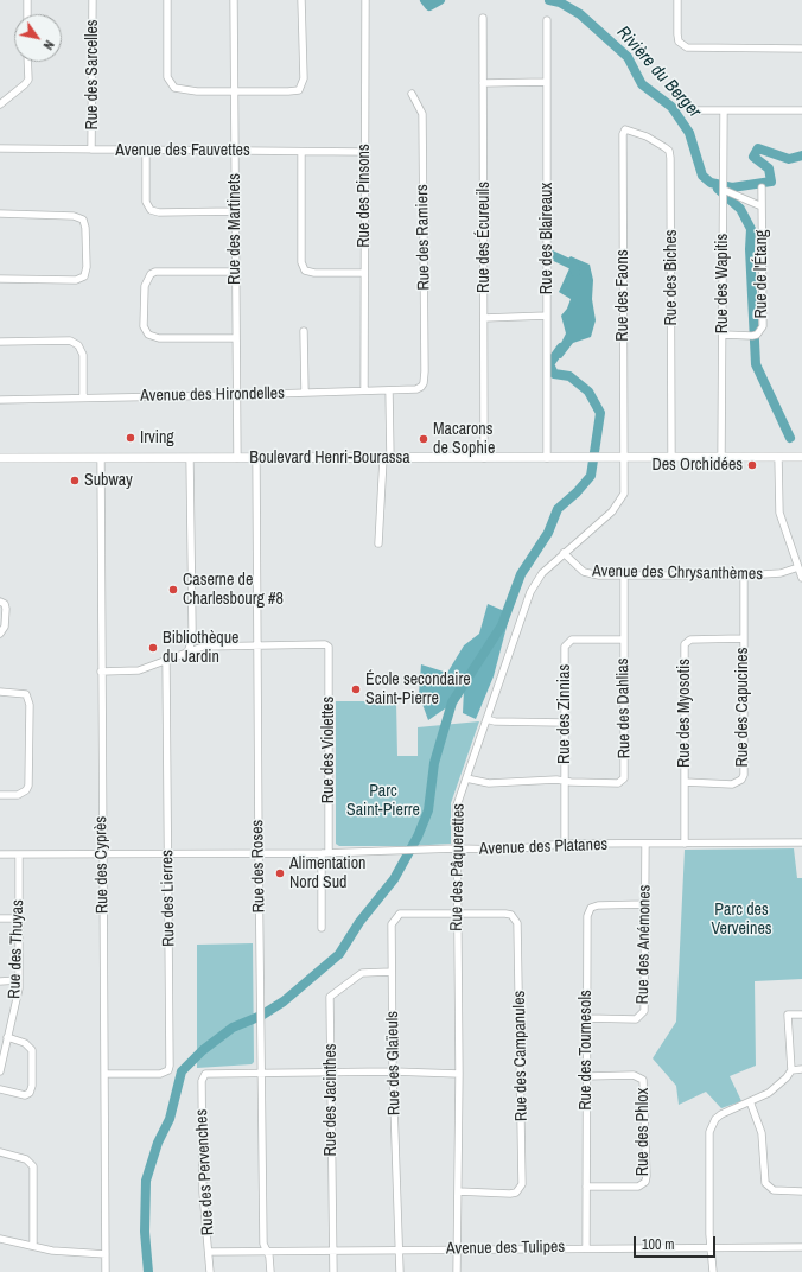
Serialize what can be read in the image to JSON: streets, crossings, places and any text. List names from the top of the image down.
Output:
{
  "streets": {
    "main road": ["Boulevard Henri-Bourassa"],
    "street": [
      "Rue des Sarcelles",
      "Avenue des Fauvettes",
      "Rue des Pinsons",
      "Rue des Martinets",
      "Rue des Ramiers",
      "Rue des Écureuils",
      "Rue des Blaireaux",
      "Rue de l'Étang",
      "Rue des Biches",
      "Rue des Wapitis",
      "Rue des Faons",
      "Avenue des Hirondelles",
      "Avenue des Chrysanthèmes",
      "Rue des Capucines",
      "Rue des Dahlias",
      "Rue des Myosotis",
      "Rue des Zinnias",
      "Rue des Violettes",
      "Avenue des Platanes",
      "Rue des Cyprès",
      "Rue des Roses",
      "Rue des Pâquerettes",
      "Rue des Lierres",
      "Rue des Anémones",
      "Rue des Thuyas",
      "Rue des Tournesols",
      "Rue des Campanules",
      "Rue des Glaïeuls",
      "Rue des Jacinthes",
      "Rue des Phlox",
      "Rue des Pervenches",
      "Avenue des Tulipes"
    ]
  },
  "crossings": [
    ["Rue des Sarcelles", "Avenue des Fauvettes"],
    ["Avenue des Fauvettes", "Rue des Pinsons"],
    ["Avenue des Fauvettes", "Rue des Martinets"],
    ["Rue des Pinsons", "Avenue des Hirondelles"],
    ["Rue des Martinets", "Avenue des Hirondelles"],
    ["Rue des Martinets", "Boulevard Henri-Bourassa"],
    ["Rue des Ramiers", "Avenue des Hirondelles"],
    ["Rue des Écureuils", "Boulevard Henri-Bourassa"],
    ["Rue des Blaireaux", "Boulevard Henri-Bourassa"],
    ["Rue de l'Étang", "Rue des Wapitis"],
    ["Rue des Biches", "Rue des Faons"],
    ["Rue des Biches", "Boulevard Henri-Bourassa"],
    ["Rue des Wapitis", "Boulevard Henri-Bourassa"],
    ["Rue des Faons", "Boulevard Henri-Bourassa"],
    ["Rue des Faons", "Rue des Pâquerettes"],
    ["Boulevard Henri-Bourassa", "Rue des Cyprès"],
    ["Boulevard Henri-Bourassa", "Rue des Roses"],
    ["Boulevard Henri-Bourassa", "Rue des Pâquerettes"],
    ["Avenue des Chrysanthèmes", "Rue des Capucines"],
    ["Avenue des Chrysanthèmes", "Rue des Dahlias"],
    ["Avenue des Chrysanthèmes", "Rue des Pâquerettes"],
    ["Rue des Capucines", "Rue des Myosotis"],
    ["Rue des Dahlias", "Rue des Zinnias"],
    ["Rue des Myosotis", "Avenue des Platanes"],
    ["Rue des Zinnias", "Avenue des Platanes"],
    ["Rue des Violettes", "Avenue des Platanes"],
    ["Rue des Violettes", "Rue des Roses"],
    ["Avenue des Platanes", "Rue des Cyprès"],
    ["Avenue des Platanes", "Rue des Roses"],
    ["Avenue des Platanes", "Rue des Pâquerettes"],
    ["Avenue des Platanes", "Rue des Lierres"],
    ["Avenue des Platanes", "Rue des Anémones"],
    ["Avenue des Platanes", "Rue des Thuyas"],
    ["Rue des Cyprès", "Rue des Lierres"],
    ["Rue des Roses", "Rue des Pervenches"],
    ["Rue des Roses", "Avenue des Tulipes"],
    ["Rue des Pâquerettes", "Rue des Campanules"],
    ["Rue des Pâquerettes", "Rue des Glaïeuls"],
    ["Rue des Pâquerettes", "Avenue des Tulipes"],
    ["Rue des Anémones", "Rue des Tournesols"],
    ["Rue des Tournesols", "Rue des Phlox"],
    ["Rue des Tournesols", "Avenue des Tulipes"],
    ["Rue des Campanules", "Rue des Glaïeuls"],
    ["Rue des Glaïeuls", "Rue des Jacinthes"],
    ["Rue des Glaïeuls", "Avenue des Tulipes"],
    ["Rue des Jacinthes", "Avenue des Tulipes"],
    ["Rue des Pervenches", "Avenue des Tulipes"]
  ],
  "water": ["Rivière du Berger"],
  "parks": ["Parc Saint-Pierre", "Parc des Verveines"],
  "places": [
    "Irving",
    "Macarons de Sophie",
    "Des Orchidées",
    "Subway",
    "Caserne de Charlesbourg #8",
    "Bibliothèque du Jardin",
    "École secondaire Saint-Pierre",
    "Alimentation Nord Sud"
  ],
  "scale_bar": "100 m",
  "north": "bottom right"
}
